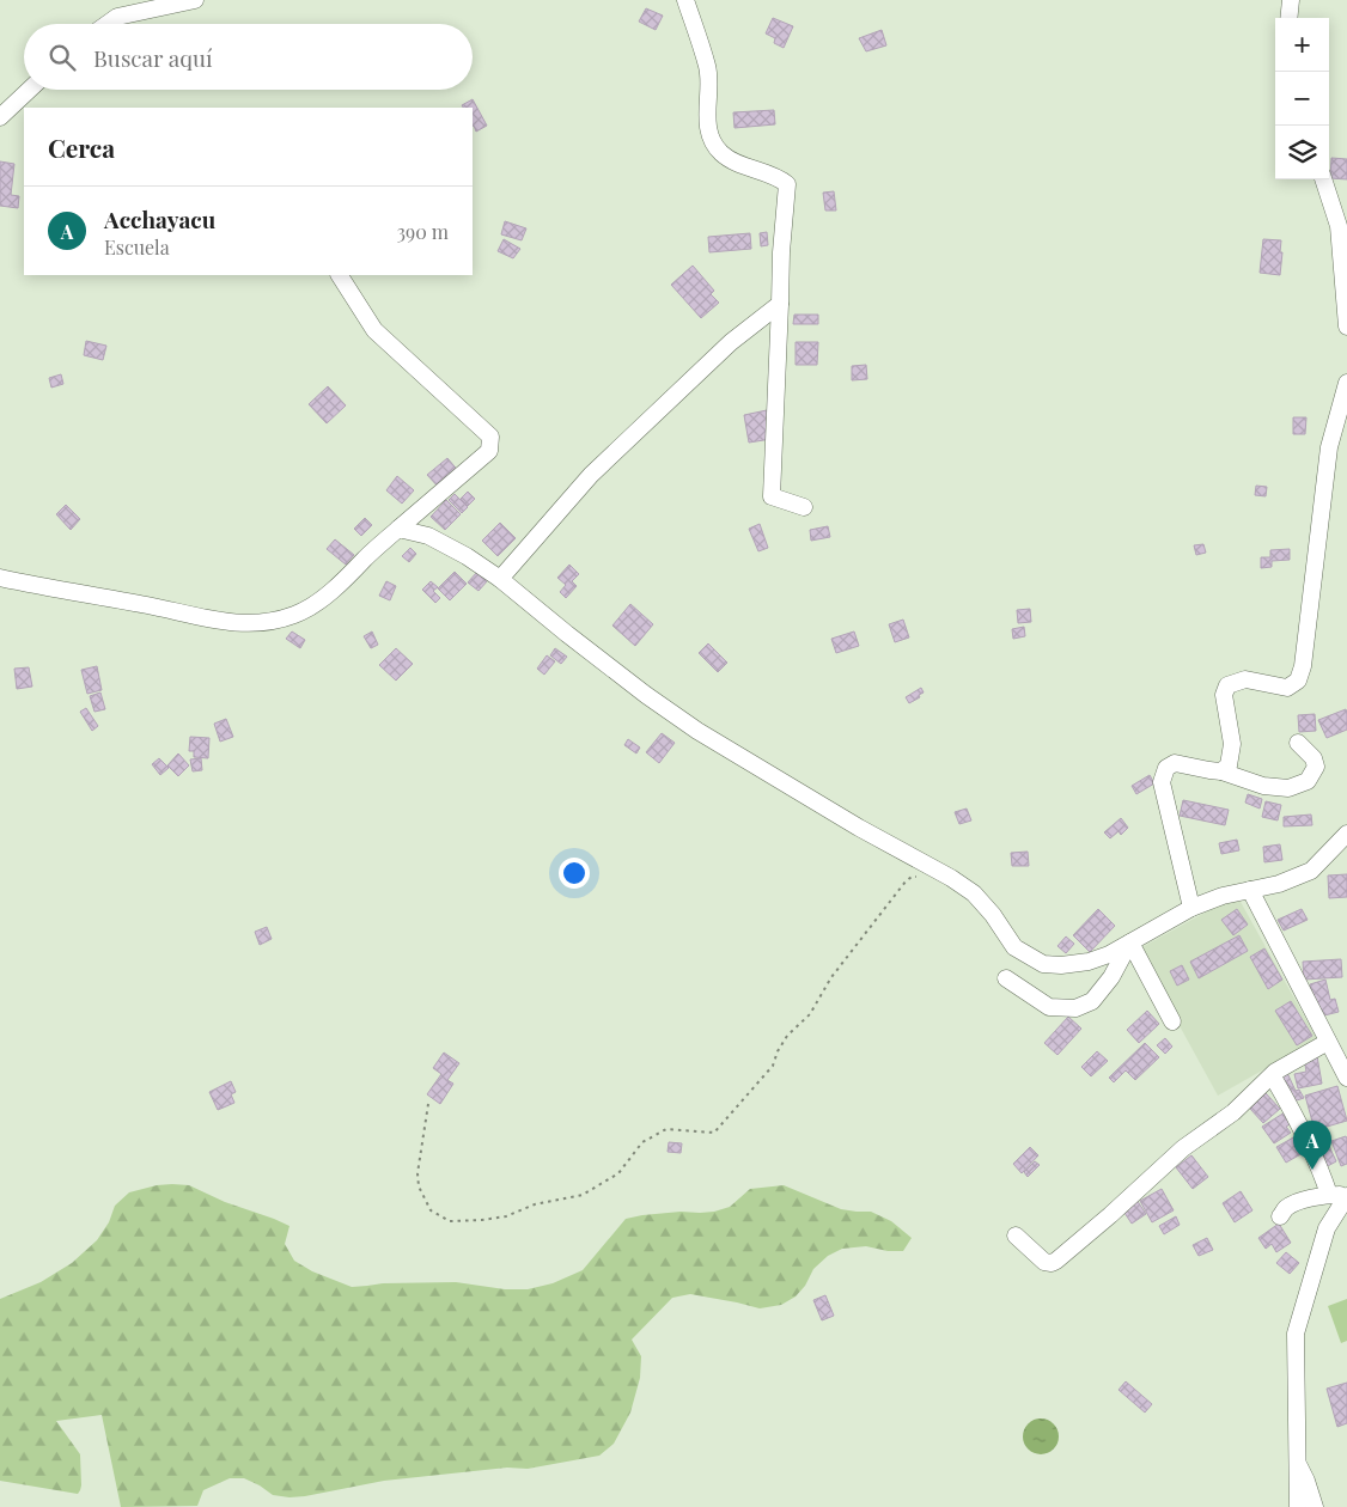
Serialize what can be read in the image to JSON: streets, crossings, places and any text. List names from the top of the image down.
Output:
{
  "page": {
    "map_buttons": ["+", "−"],
    "search": "Buscar aquí",
    "heading": "Cerca",
    "list": [
      {
        "mark": "A",
        "name": "Acchayacu",
        "note": "Escuela",
        "value": "390 m"
      }
    ],
    "pins": "A"
  }
}
